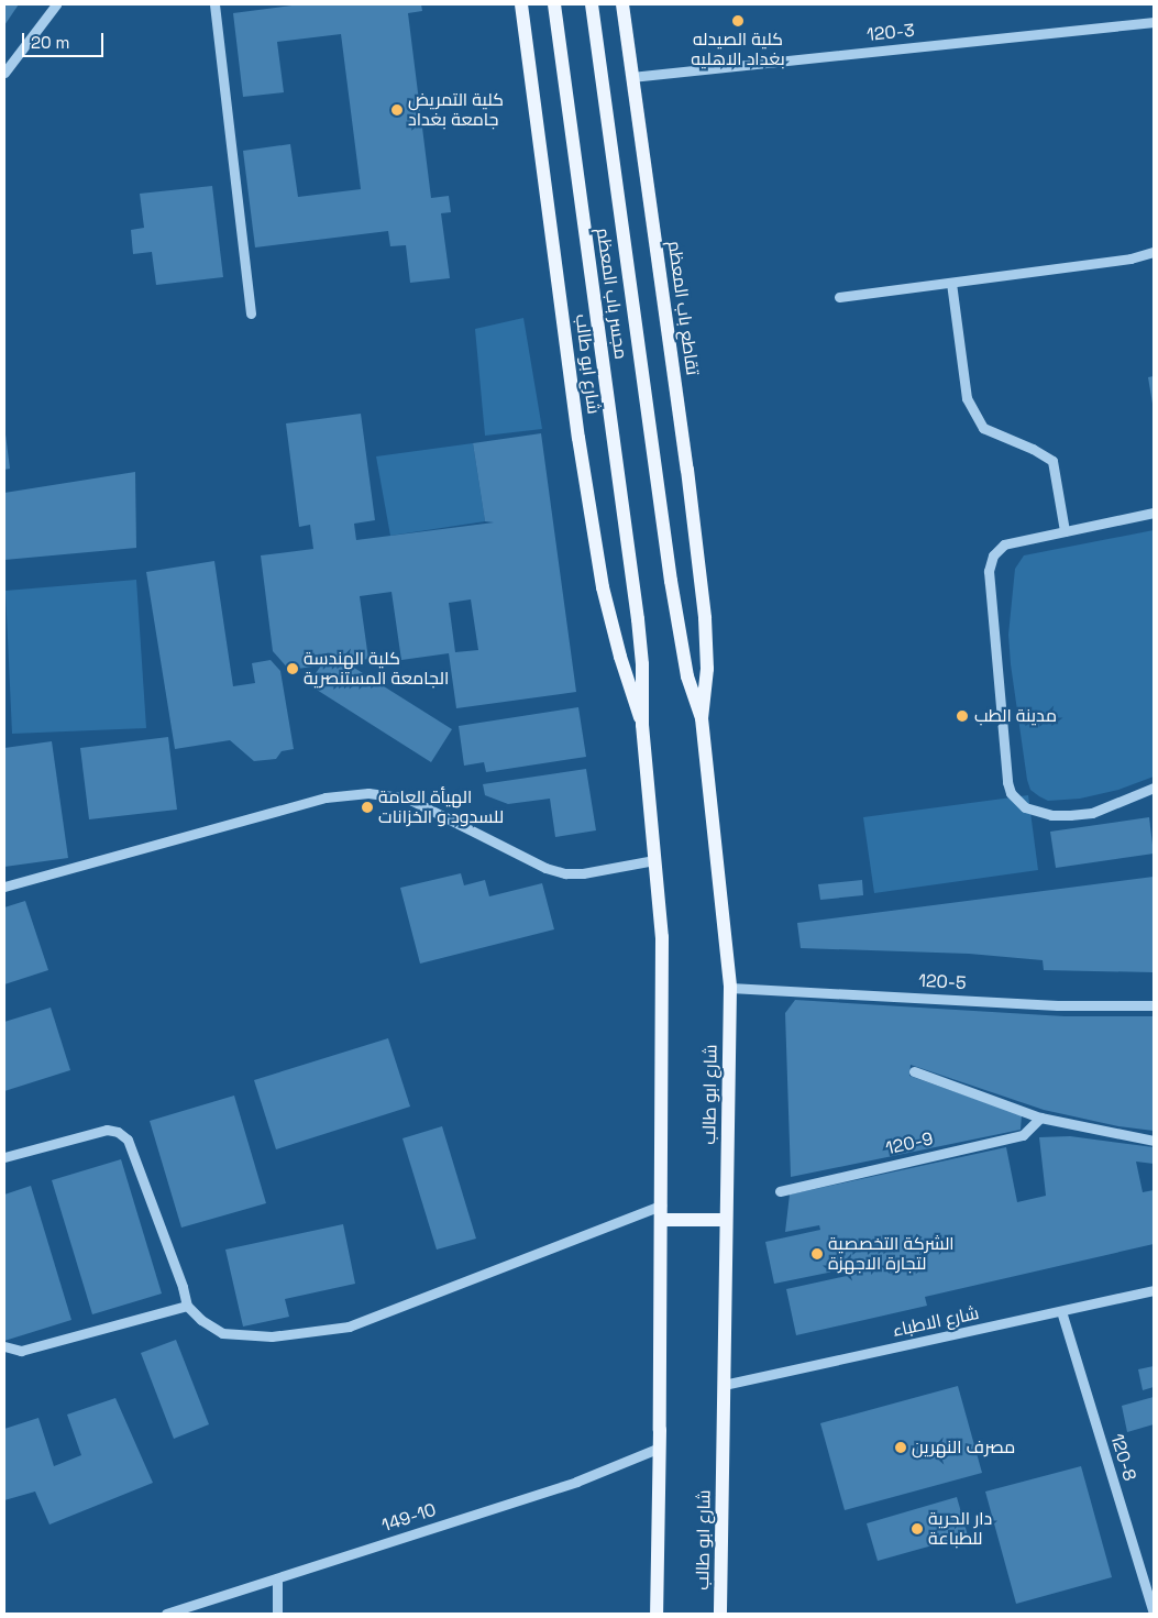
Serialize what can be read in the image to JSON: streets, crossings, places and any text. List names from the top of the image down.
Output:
{
  "streets": {
    "main road": ["مجسر باب المعظم", "تقاطع باب المعظم", "شارع ابو طالب"],
    "street": [
      "120-3",
      "120-5",
      "120-9",
      "شارع الاطباء",
      "120-8",
      "149-10"
    ]
  },
  "crossings": [
    ["120-3", "تقاطع باب المعظم"],
    ["مجسر باب المعظم", "شارع ابو طالب"],
    ["تقاطع باب المعظم", "شارع ابو طالب"],
    ["شارع ابو طالب", "120-5"],
    ["شارع ابو طالب", "شارع الاطباء"],
    ["شارع ابو طالب", "149-10"],
    ["شارع الاطباء", "120-8"]
  ],
  "places": [
    "كلية الصيدله بغداد الاهليه",
    "كلية التمريض جامعة بغداد",
    "كلية الهندسة الجامعة المستنصرية",
    "مدينة الطب",
    "الهيأة العامة للسدود و الخزانات",
    "الشركة التخصصية لتجارة الاجهزة",
    "مصرف النهرين",
    "دار الحرية للطباعة"
  ],
  "scale_bar": "20 m"
}
